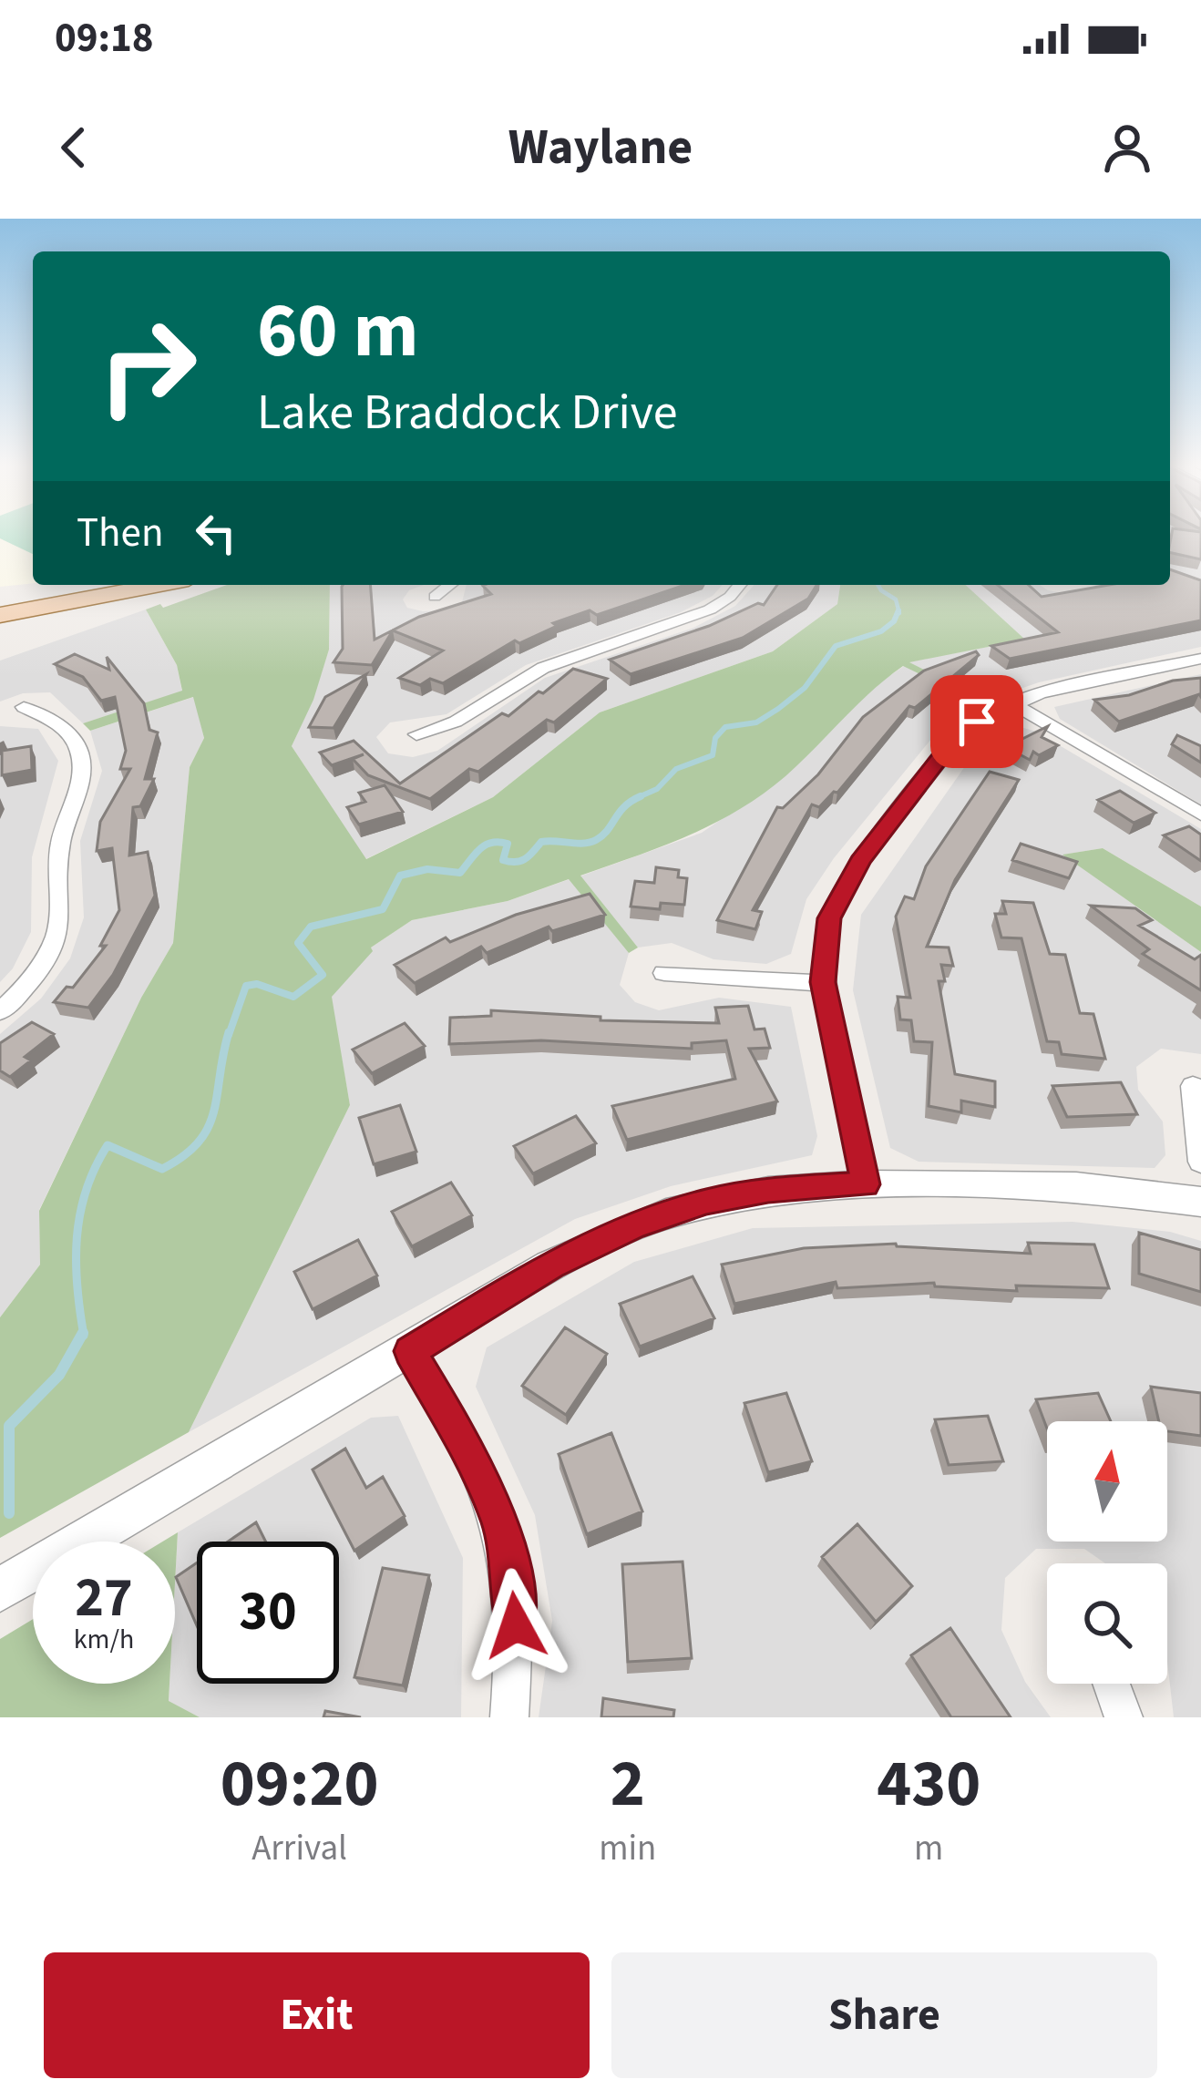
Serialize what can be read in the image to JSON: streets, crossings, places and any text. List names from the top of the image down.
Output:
{
  "north": "top",
  "page": {
    "status": "09:18",
    "header": "Waylane",
    "turn": ["60 m", "Lake Braddock Drive"],
    "then": "Then",
    "speed": "27 km/h",
    "limit": "30",
    "eta": [
      "09:20",
      "Arrival",
      "2",
      "min",
      "430",
      "m"
    ],
    "buttons": ["Exit", "Share"]
  }
}
